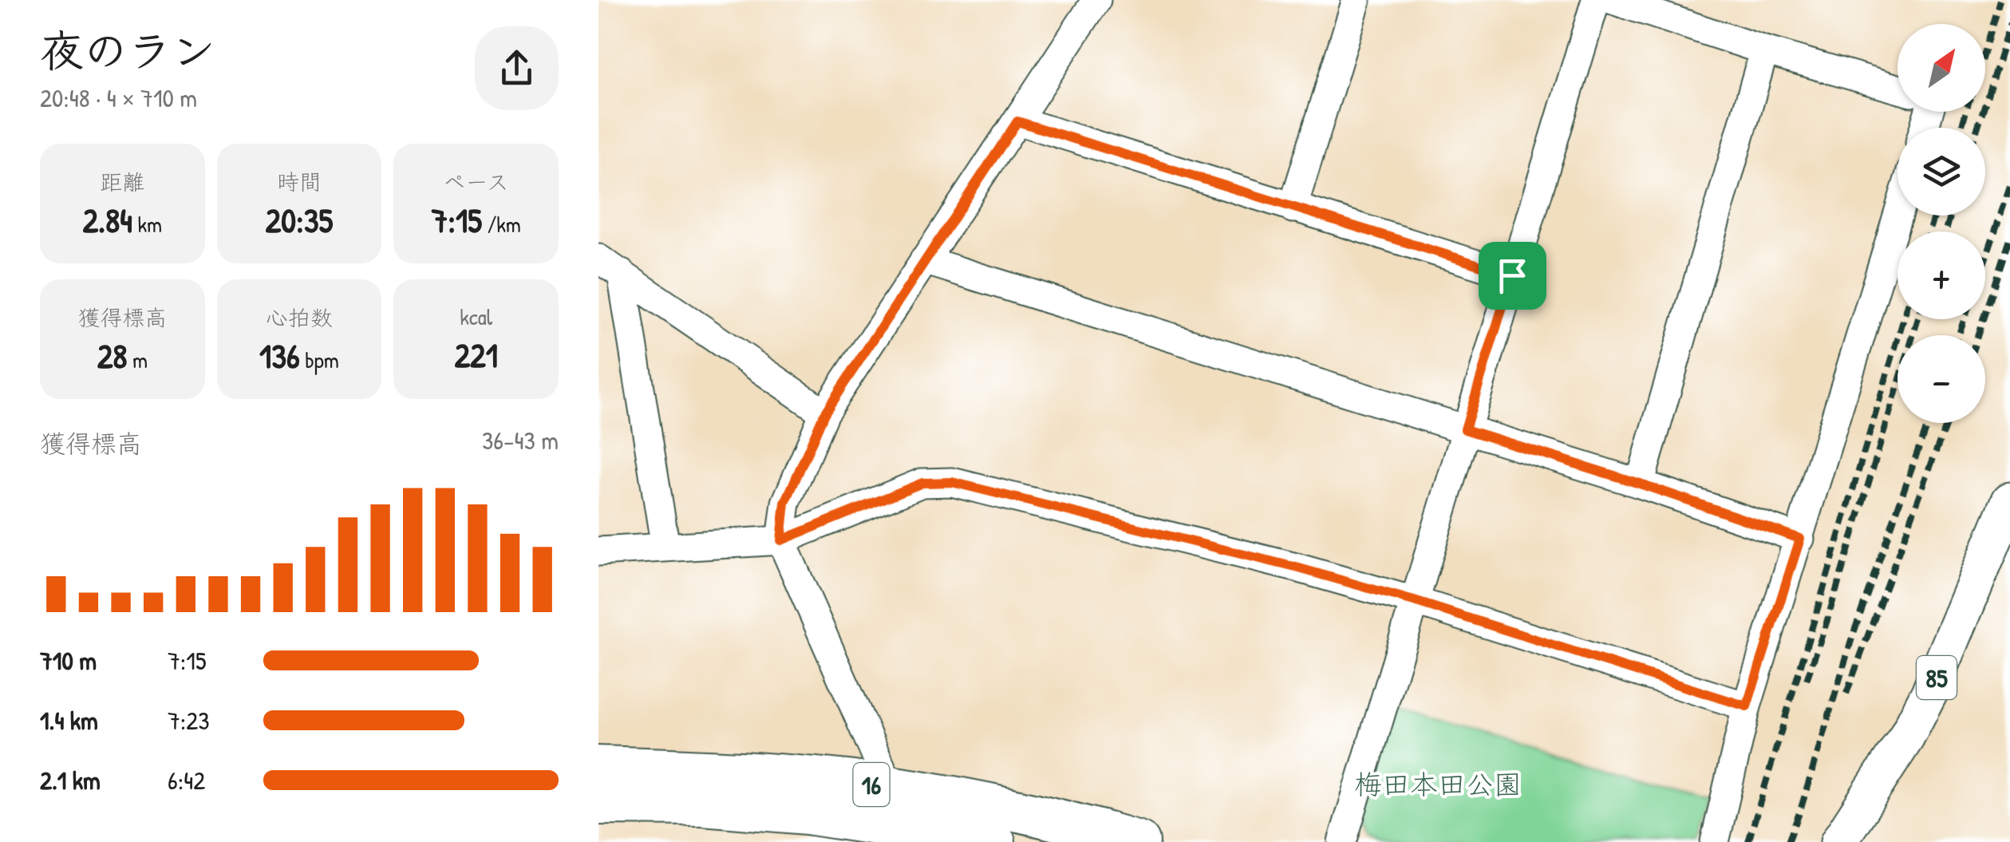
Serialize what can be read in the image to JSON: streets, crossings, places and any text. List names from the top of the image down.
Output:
{
  "streets": {
    "highway": ["16"],
    "main road": ["85"]
  },
  "parks": ["梅田本田公園"],
  "north": "top right",
  "page": {
    "heading": ["夜のラン", "20:48 · 4 × 710 m"],
    "map_buttons": ["+", "−"],
    "stats": [
      ["距離", "2.84 km"],
      ["時間", "20:35"],
      ["ペース", "7:15 /km"],
      ["獲得標高", "28 m"],
      ["心拍数", "136 bpm"],
      ["kcal", "221"]
    ],
    "chart": ["獲得標高", "36–43 m"],
    "list": [
      {
        "name": "710 m",
        "note": "7:15"
      },
      {
        "name": "1.4 km",
        "note": "7:23"
      },
      {
        "name": "2.1 km",
        "note": "6:42"
      }
    ]
  }
}
